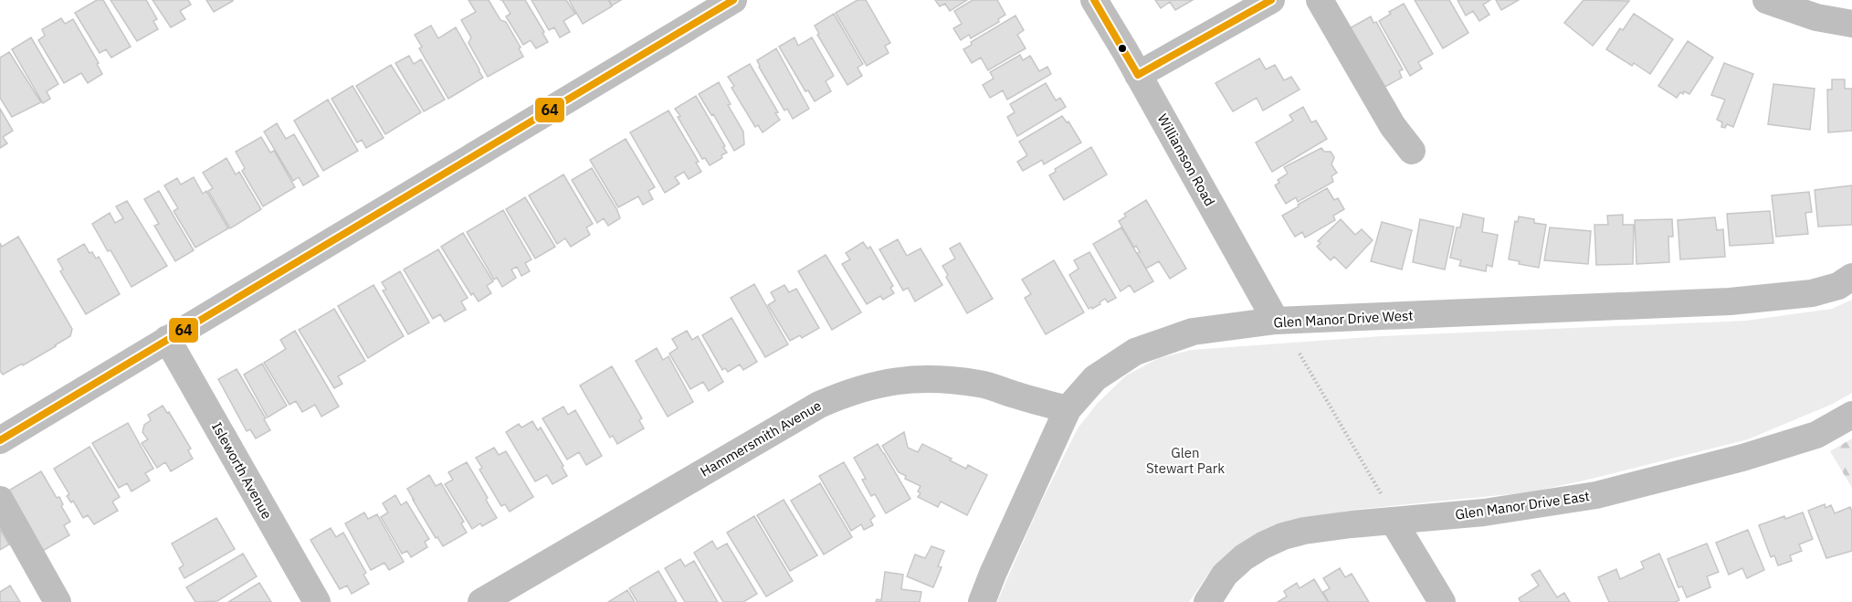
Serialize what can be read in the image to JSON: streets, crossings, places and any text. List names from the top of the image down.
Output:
{
  "streets": {
    "street": [
      "Williamson Road",
      "Glen Manor Drive West",
      "Hammersmith Avenue",
      "Isleworth Avenue",
      "Glen Manor Drive East"
    ]
  },
  "crossings": [
    ["Williamson Road", "Glen Manor Drive West"],
    ["Glen Manor Drive West", "Hammersmith Avenue"]
  ],
  "parks": ["Glen Stewart Park"],
  "lines": ["transit line 64"]
}
